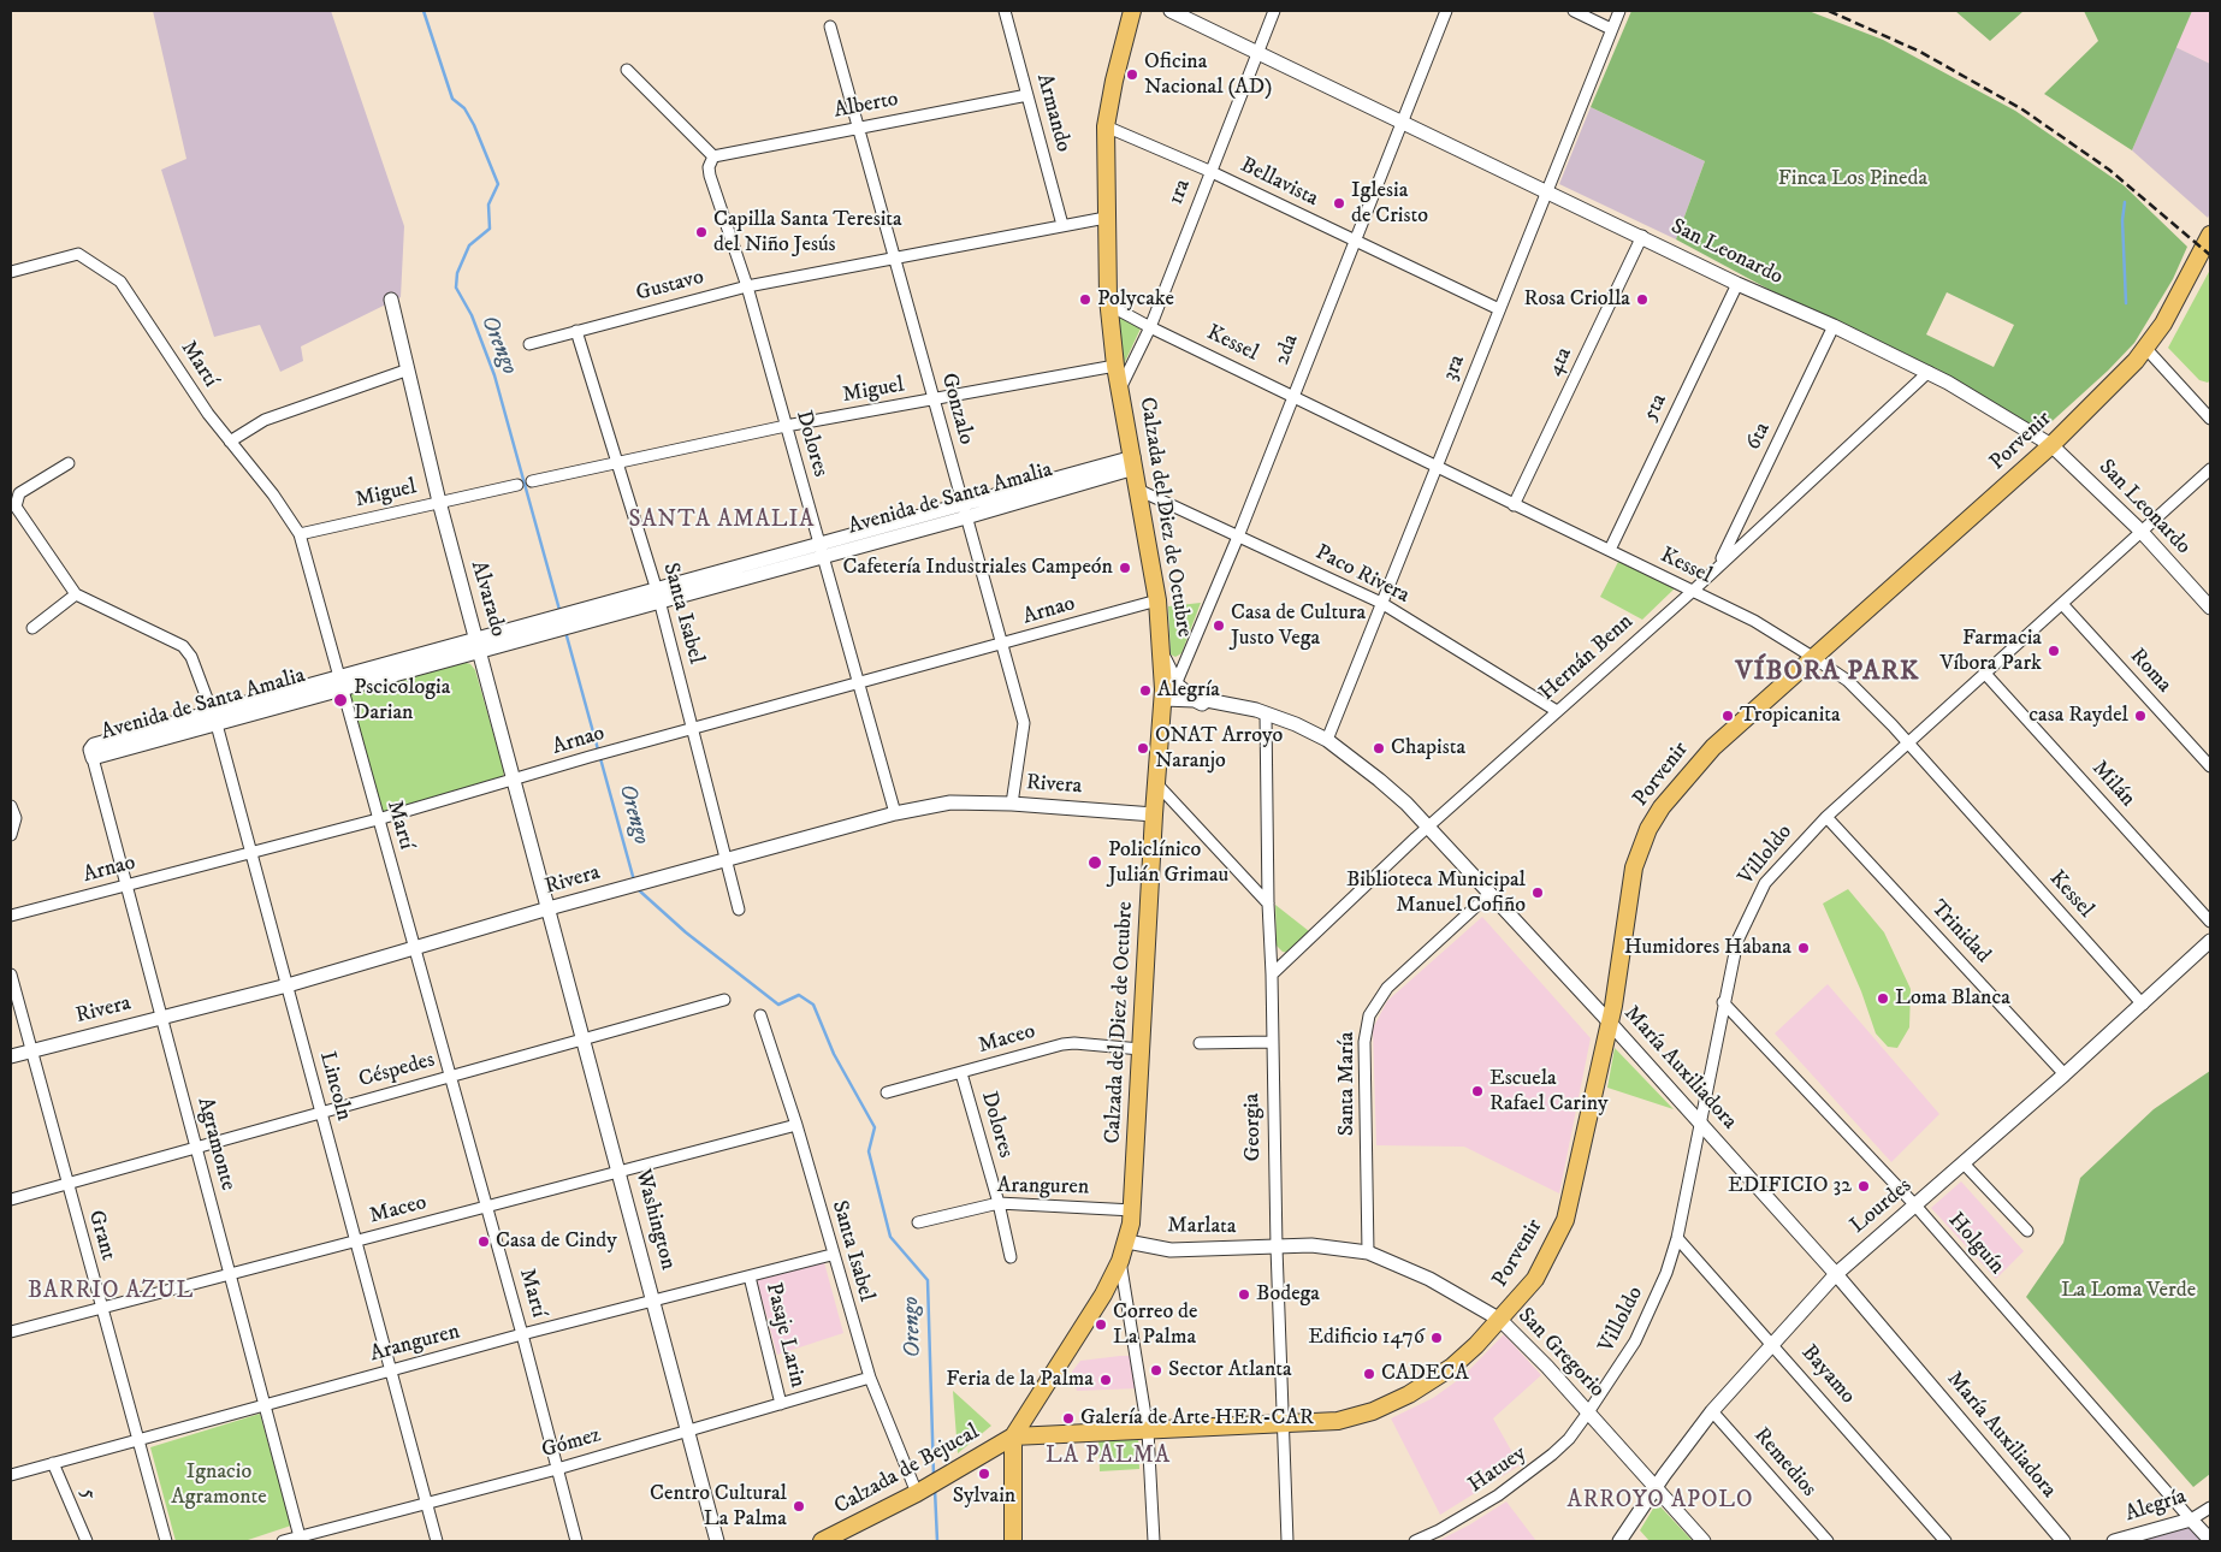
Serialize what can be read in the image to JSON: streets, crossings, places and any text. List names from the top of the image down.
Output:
{
  "streets": {
    "main road": ["Porvenir", "Calzada del Diez de Octubre", "Calzada de Bejucal"],
    "street": [
      "Alberto",
      "Armando",
      "Bellavista",
      "1ra",
      "San Leonardo",
      "Gustavo",
      "Kessel",
      "2da",
      "4ta",
      "Martí",
      "3ra",
      "Miguel",
      "5ta",
      "Gonzalo",
      "6ta",
      "Dolores",
      "Avenida de Santa Amalia",
      "Paco Rivera",
      "Alvarado",
      "Arnao",
      "Santa Isabel",
      "Hernán Benn",
      "Roma",
      "Milán",
      "Rivera",
      "Villoldo",
      "Trinidad",
      "Maceo",
      "María Auxiliadora",
      "Céspedes",
      "Santa María",
      "Lincoln",
      "Georgia",
      "Agramonte",
      "Aranguren",
      "Lourdes",
      "Washington",
      "Marlata",
      "Grant",
      "Holguín",
      "Pasaje Larin",
      "San Gregorio",
      "Bayamo",
      "Gómez",
      "Remedios",
      "Hatuey",
      "5",
      "Alegría"
    ]
  },
  "crossings": [
    ["Alberto", "Armando"],
    ["Alberto", "Gonzalo"],
    ["Alberto", "Dolores"],
    ["Armando", "Gustavo"],
    ["Bellavista", "1ra"],
    ["Bellavista", "2da"],
    ["Bellavista", "3ra"],
    ["Bellavista", "Calzada del Diez de Octubre"],
    ["1ra", "San Leonardo"],
    ["1ra", "Kessel"],
    ["1ra", "Calzada del Diez de Octubre"],
    ["San Leonardo", "2da"],
    ["San Leonardo", "4ta"],
    ["San Leonardo", "3ra"],
    ["San Leonardo", "5ta"],
    ["San Leonardo", "6ta"],
    ["San Leonardo", "Porvenir"],
    ["San Leonardo", "Hernán Benn"],
    ["San Leonardo", "Villoldo"],
    ["Gustavo", "Gonzalo"],
    ["Gustavo", "Dolores"],
    ["Gustavo", "Calzada del Diez de Octubre"],
    ["Gustavo", "Santa Isabel"],
    ["Kessel", "2da"],
    ["Kessel", "4ta"],
    ["Kessel", "3ra"],
    ["Kessel", "5ta"],
    ["Kessel", "Porvenir"],
    ["Kessel", "Calzada del Diez de Octubre"],
    ["Kessel", "Hernán Benn"],
    ["Kessel", "Villoldo"],
    ["Kessel", "Lourdes"],
    ["2da", "Calzada del Diez de Octubre"],
    ["2da", "Paco Rivera"],
    ["2da", "María Auxiliadora"],
    ["Martí", "Miguel"],
    ["Martí", "Avenida de Santa Amalia"],
    ["Martí", "Arnao"],
    ["Martí", "Rivera"],
    ["Martí", "Maceo"],
    ["Martí", "Céspedes"],
    ["Martí", "Aranguren"],
    ["Martí", "Gómez"],
    ["3ra", "Paco Rivera"],
    ["3ra", "María Auxiliadora"],
    ["Miguel", "Gonzalo"],
    ["Miguel", "Dolores"],
    ["Miguel", "Calzada del Diez de Octubre"],
    ["Miguel", "Alvarado"],
    ["Miguel", "Santa Isabel"],
    ["Gonzalo", "Avenida de Santa Amalia"],
    ["Gonzalo", "Arnao"],
    ["Gonzalo", "Rivera"],
    ["6ta", "Hernán Benn"],
    ["Porvenir", "Calzada del Diez de Octubre"],
    ["Porvenir", "María Auxiliadora"],
    ["Porvenir", "Georgia"],
    ["Porvenir", "San Gregorio"],
    ["Porvenir", "Calzada de Bejucal"],
    ["Dolores", "Avenida de Santa Amalia"],
    ["Dolores", "Arnao"],
    ["Dolores", "Rivera"],
    ["Dolores", "Maceo"],
    ["Dolores", "Aranguren"],
    ["Avenida de Santa Amalia", "Calzada del Diez de Octubre"],
    ["Avenida de Santa Amalia", "Alvarado"],
    ["Avenida de Santa Amalia", "Santa Isabel"],
    ["Avenida de Santa Amalia", "Lincoln"],
    ["Avenida de Santa Amalia", "Agramonte"],
    ["Calzada del Diez de Octubre", "Paco Rivera"],
    ["Calzada del Diez de Octubre", "Arnao"],
    ["Calzada del Diez de Octubre", "Rivera"],
    ["Calzada del Diez de Octubre", "Maceo"],
    ["Calzada del Diez de Octubre", "María Auxiliadora"],
    ["Calzada del Diez de Octubre", "Aranguren"],
    ["Calzada del Diez de Octubre", "Marlata"],
    ["Calzada del Diez de Octubre", "Calzada de Bejucal"],
    ["Paco Rivera", "Hernán Benn"],
    ["Alvarado", "Arnao"],
    ["Alvarado", "Rivera"],
    ["Alvarado", "Washington"],
    ["Arnao", "Santa Isabel"],
    ["Arnao", "Lincoln"],
    ["Arnao", "Agramonte"],
    ["Santa Isabel", "Rivera"],
    ["Santa Isabel", "Maceo"],
    ["Santa Isabel", "Aranguren"],
    ["Santa Isabel", "Gómez"],
    ["Santa Isabel", "Calzada de Bejucal"],
    ["Hernán Benn", "María Auxiliadora"],
    ["Hernán Benn", "Georgia"],
    ["Roma", "Villoldo"],
    ["Milán", "Villoldo"],
    ["Rivera", "Lincoln"],
    ["Rivera", "Agramonte"],
    ["Rivera", "Washington"],
    ["Rivera", "Grant"],
    ["Villoldo", "Trinidad"],
    ["Villoldo", "María Auxiliadora"],
    ["Villoldo", "Holguín"],
    ["Villoldo", "San Gregorio"],
    ["Villoldo", "Bayamo"],
    ["Villoldo", "Hatuey"],
    ["Trinidad", "Lourdes"],
    ["Maceo", "Lincoln"],
    ["Maceo", "Agramonte"],
    ["Maceo", "Washington"],
    ["Maceo", "Grant"],
    ["María Auxiliadora", "Santa María"],
    ["María Auxiliadora", "Georgia"],
    ["María Auxiliadora", "Lourdes"],
    ["Céspedes", "Lincoln"],
    ["Céspedes", "Agramonte"],
    ["Céspedes", "Washington"],
    ["Céspedes", "Grant"],
    ["Santa María", "San Gregorio"],
    ["Lincoln", "Aranguren"],
    ["Lincoln", "Gómez"],
    ["Georgia", "Marlata"],
    ["Georgia", "San Gregorio"],
    ["Agramonte", "Aranguren"],
    ["Agramonte", "Gómez"],
    ["Aranguren", "Washington"],
    ["Aranguren", "Grant"],
    ["Aranguren", "Pasaje Larin"],
    ["Aranguren", "5"],
    ["Lourdes", "Holguín"],
    ["Lourdes", "San Gregorio"],
    ["Lourdes", "Bayamo"],
    ["Lourdes", "Remedios"],
    ["Washington", "Gómez"],
    ["Marlata", "San Gregorio"],
    ["Holguín", "Alegría"],
    ["Pasaje Larin", "Gómez"],
    ["San Gregorio", "Hatuey"]
  ],
  "districts": [
    "SANTA AMALIA",
    "VÍBORA PARK",
    "BARRIO AZUL",
    "LA PALMA",
    "ARROYO APOLO"
  ],
  "water": ["Orengo"],
  "parks": ["Finca Los Pineda", "La Loma Verde", "Ignacio Agramonte"],
  "places": [
    "Oficina Nacional (AD)",
    "Iglesia de Cristo",
    "Capilla Santa Teresita del Niño Jesús",
    "Polycake",
    "Rosa Criolla",
    "Cafetería Industriales Campeón",
    "Casa de Cultura Justo Vega",
    "Farmacia Víbora Park",
    "Alegría",
    "Pscicologia Darian",
    "Tropicanita",
    "casa Raydel",
    "ONAT Arroyo Naranjo",
    "Chapista",
    "Policlínico Julián Grimau",
    "Biblioteca Municipal Manuel Cofiño",
    "Humidores Habana",
    "Loma Blanca",
    "Escuela Rafael Cariny",
    "EDIFICIO 32",
    "Casa de Cindy",
    "Bodega",
    "Correo de La Palma",
    "Edificio 1476",
    "Sector Atlanta",
    "CADECA",
    "Feria de la Palma",
    "Galería de Arte HER-CAR",
    "Sylvain",
    "Centro Cultural La Palma"
  ]
}
